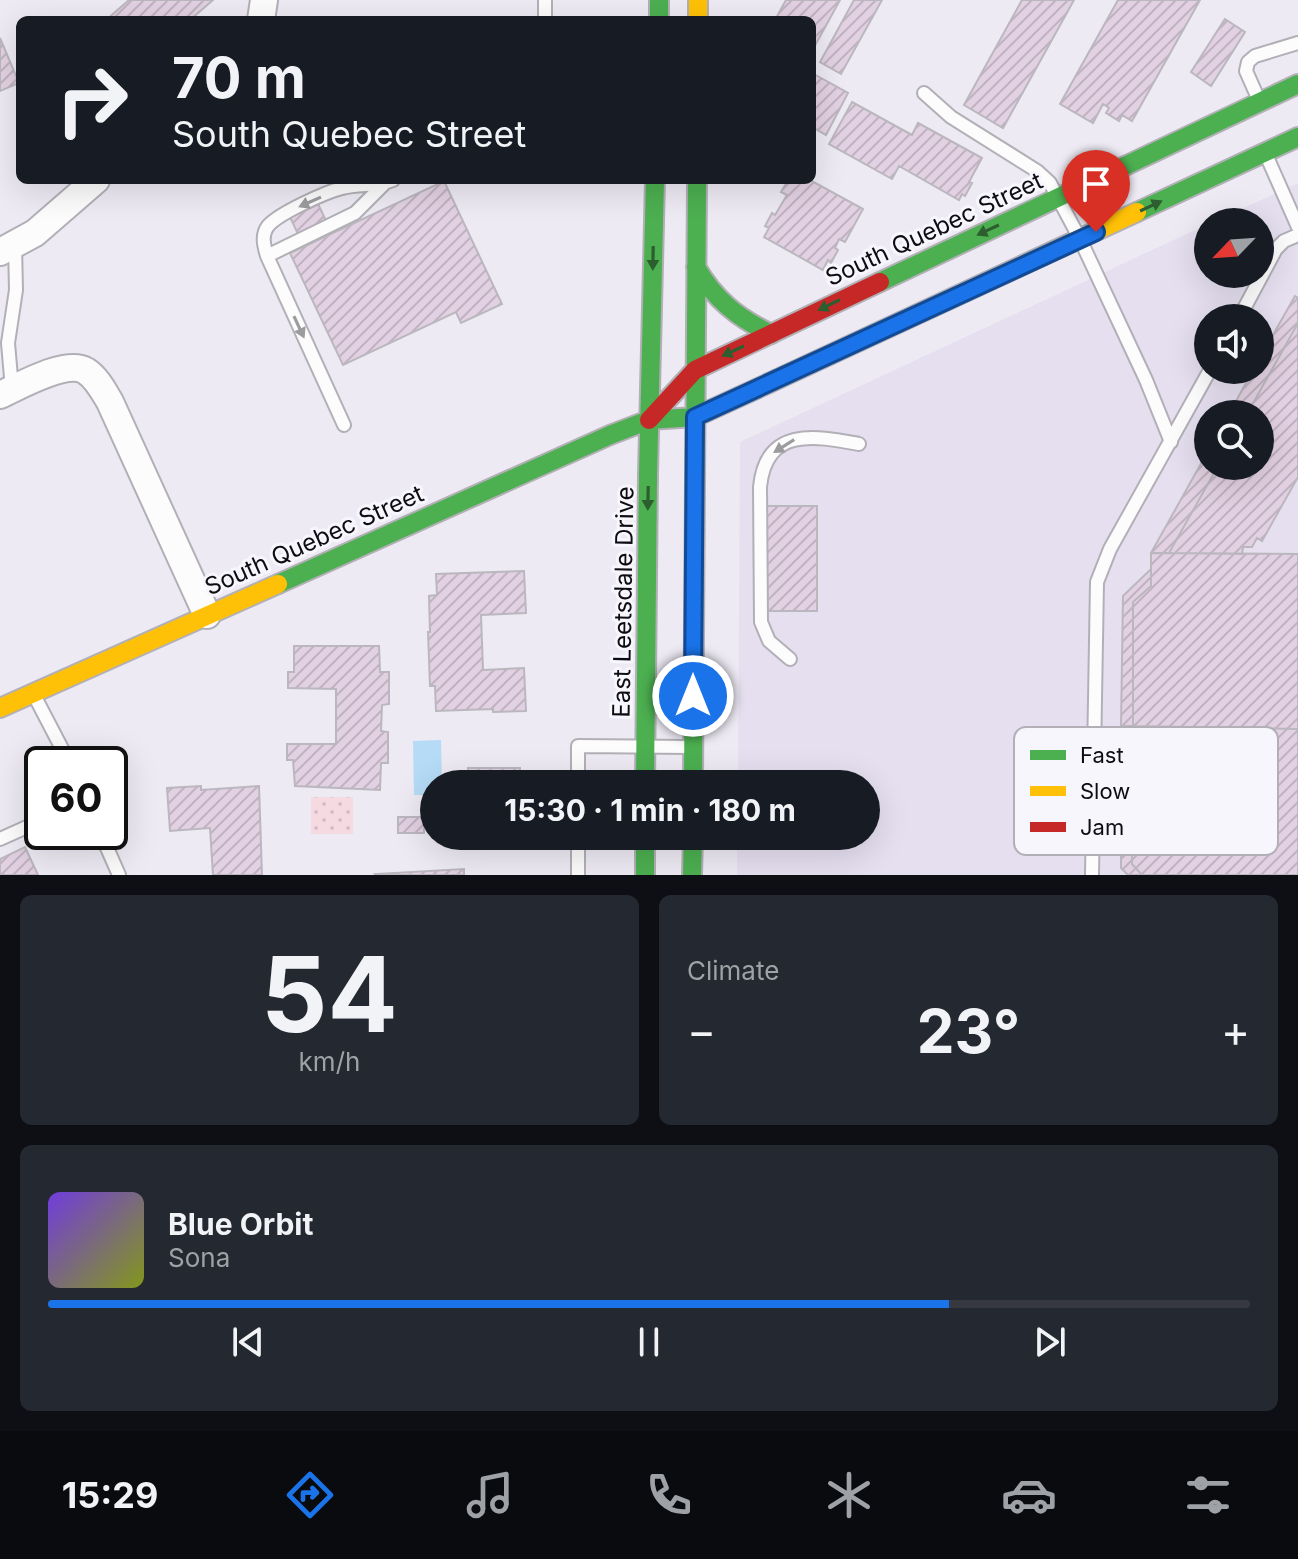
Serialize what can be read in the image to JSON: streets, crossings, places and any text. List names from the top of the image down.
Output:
{
  "streets": {
    "main road": ["South Quebec Street", "East Leetsdale Drive"]
  },
  "crossings": [
    ["South Quebec Street", "East Leetsdale Drive"]
  ],
  "legend": ["Fast", "Slow", "Jam"],
  "north": "bottom left",
  "page": {
    "turn": ["70 m", "South Quebec Street"],
    "limit": "60",
    "trip": "15:30 · 1 min · 180 m",
    "tile": [
      ["54", "km/h"],
      "Climate"
    ],
    "heat": ["−", "23°", "+"],
    "song": ["Blue Orbit", "Sona"],
    "tabs": "15:29"
  }
}
